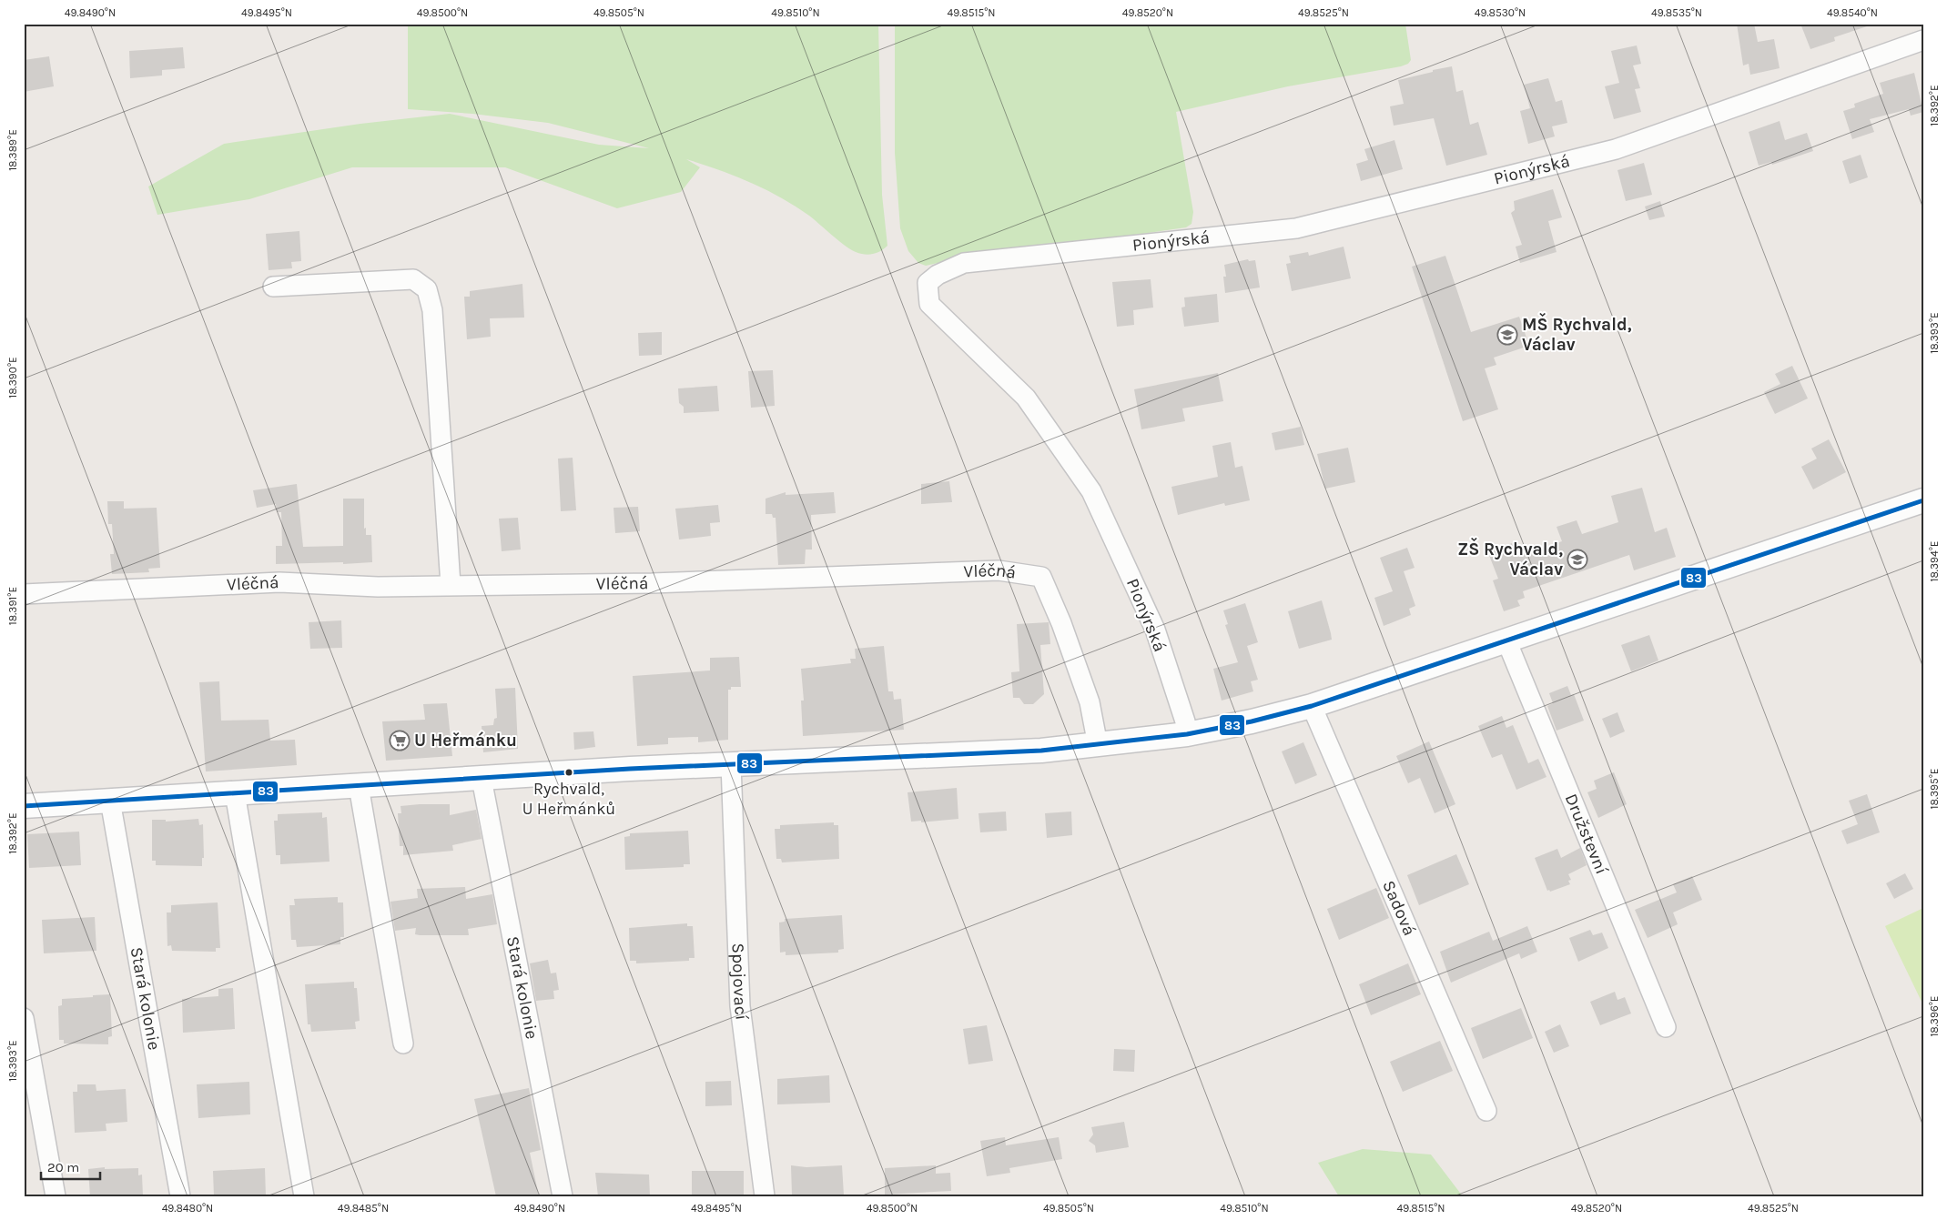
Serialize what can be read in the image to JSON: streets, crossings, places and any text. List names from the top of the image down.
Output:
{
  "streets": {
    "street": [
      "Pionýrská",
      "Vléčná",
      "Družstevní",
      "Sadová",
      "Spojovací",
      "Stará kolonie"
    ]
  },
  "places": {
    "school or university": ["MŠ Rychvald, Václav", "ZŠ Rychvald, Václav"],
    "supermarket": ["U Heřmánku"],
    "other": ["Rychvald, U Heřmánků"]
  },
  "lines": ["transit line 83"],
  "scale_bar": "20 m",
  "coordinates": [
    "49.8490°N",
    "49.8495°N",
    "49.8500°N",
    "49.8505°N",
    "49.8510°N",
    "49.8515°N",
    "49.8520°N",
    "49.8525°N",
    "49.8530°N",
    "49.8535°N",
    "49.8540°N",
    "18.392°E",
    "18.389°E",
    "18.393°E",
    "18.390°E",
    "18.394°E",
    "18.391°E",
    "18.395°E",
    "18.396°E",
    "49.8480°N",
    "49.8485°N"
  ]
}
